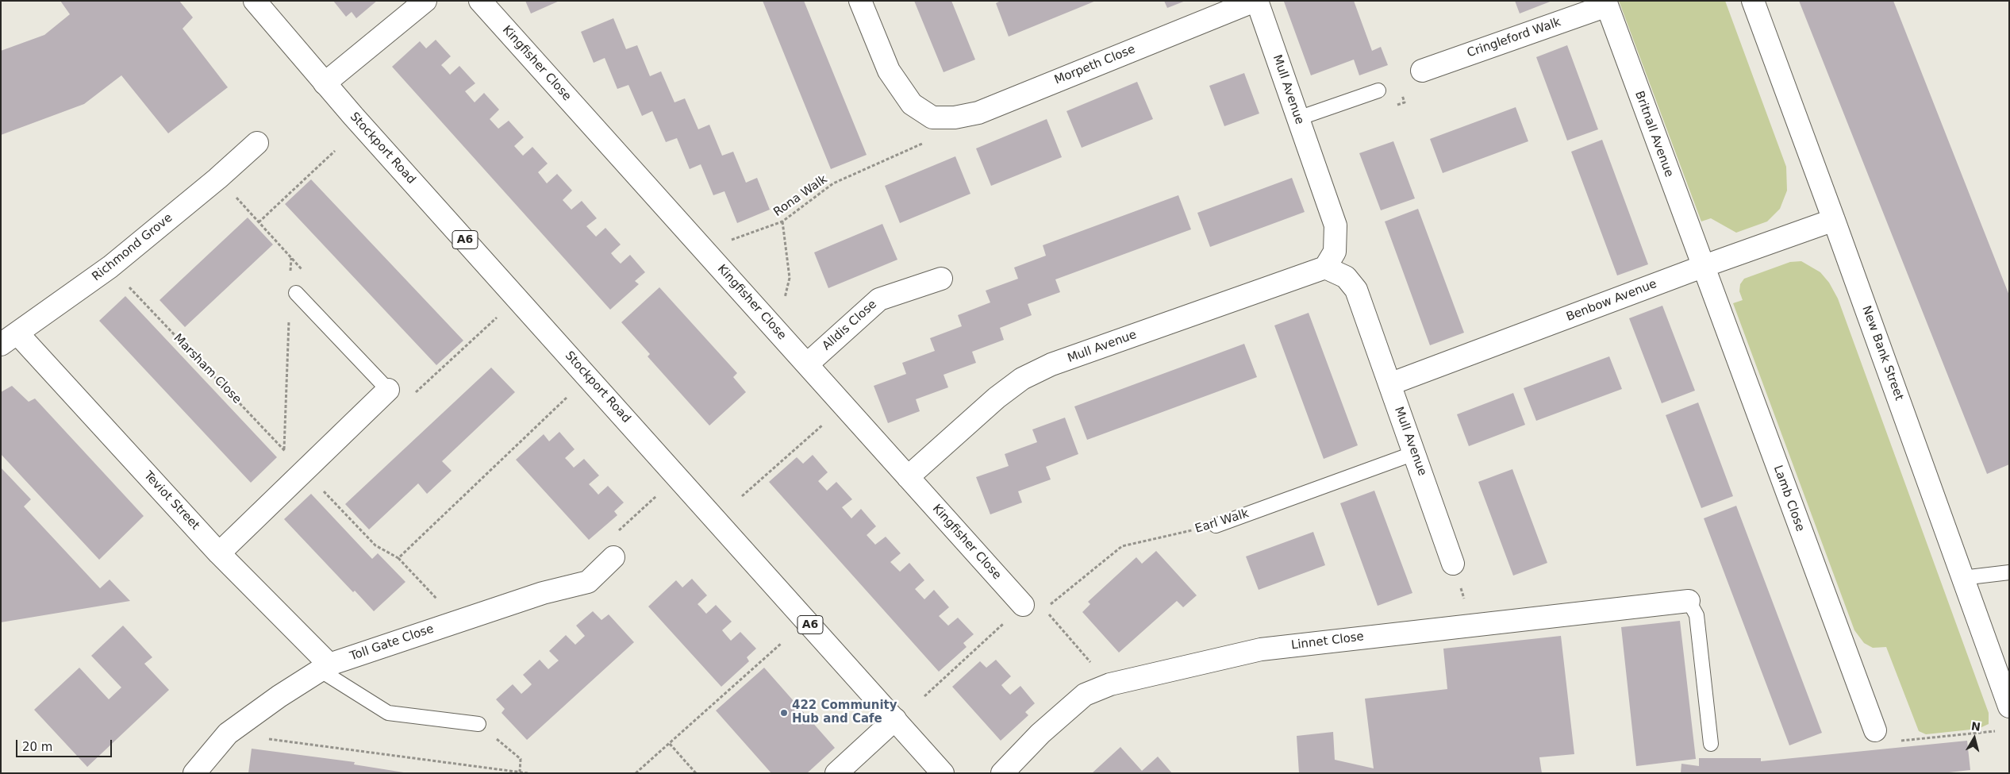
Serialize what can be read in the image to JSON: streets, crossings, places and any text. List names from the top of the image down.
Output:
{
  "streets": {
    "main road": [
      "Cringleford Walk",
      "Kingfisher Close",
      "Morpeth Close",
      "Mull Avenue",
      "Britnall Avenue",
      "Stockport Road",
      "A6",
      "Richmond Grove",
      "Benbow Avenue",
      "Alldis Close",
      "New Bank Street",
      "Lamb Close",
      "Teviot Street",
      "Linnet Close",
      "Toll Gate Close"
    ],
    "lane": ["Earl Walk"],
    "path": ["Rona Walk", "Marsham Close"]
  },
  "crossings": [
    ["Cringleford Walk", "Britnall Avenue"],
    ["Kingfisher Close", "Mull Avenue"],
    ["Kingfisher Close", "Rona Walk"],
    ["Kingfisher Close", "Alldis Close"],
    ["Morpeth Close", "Mull Avenue"],
    ["Morpeth Close", "Rona Walk"],
    ["Mull Avenue", "Benbow Avenue"],
    ["Mull Avenue", "Earl Walk"],
    ["Britnall Avenue", "Benbow Avenue"],
    ["Britnall Avenue", "Lamb Close"],
    ["Richmond Grove", "Marsham Close"],
    ["Richmond Grove", "Teviot Street"],
    ["Benbow Avenue", "New Bank Street"],
    ["Benbow Avenue", "Lamb Close"],
    ["Marsham Close", "Toll Gate Close"],
    ["Teviot Street", "Toll Gate Close"]
  ],
  "places": ["422 Community Hub and Cafe"],
  "scale_bar": "20 m",
  "north": "top"
}
